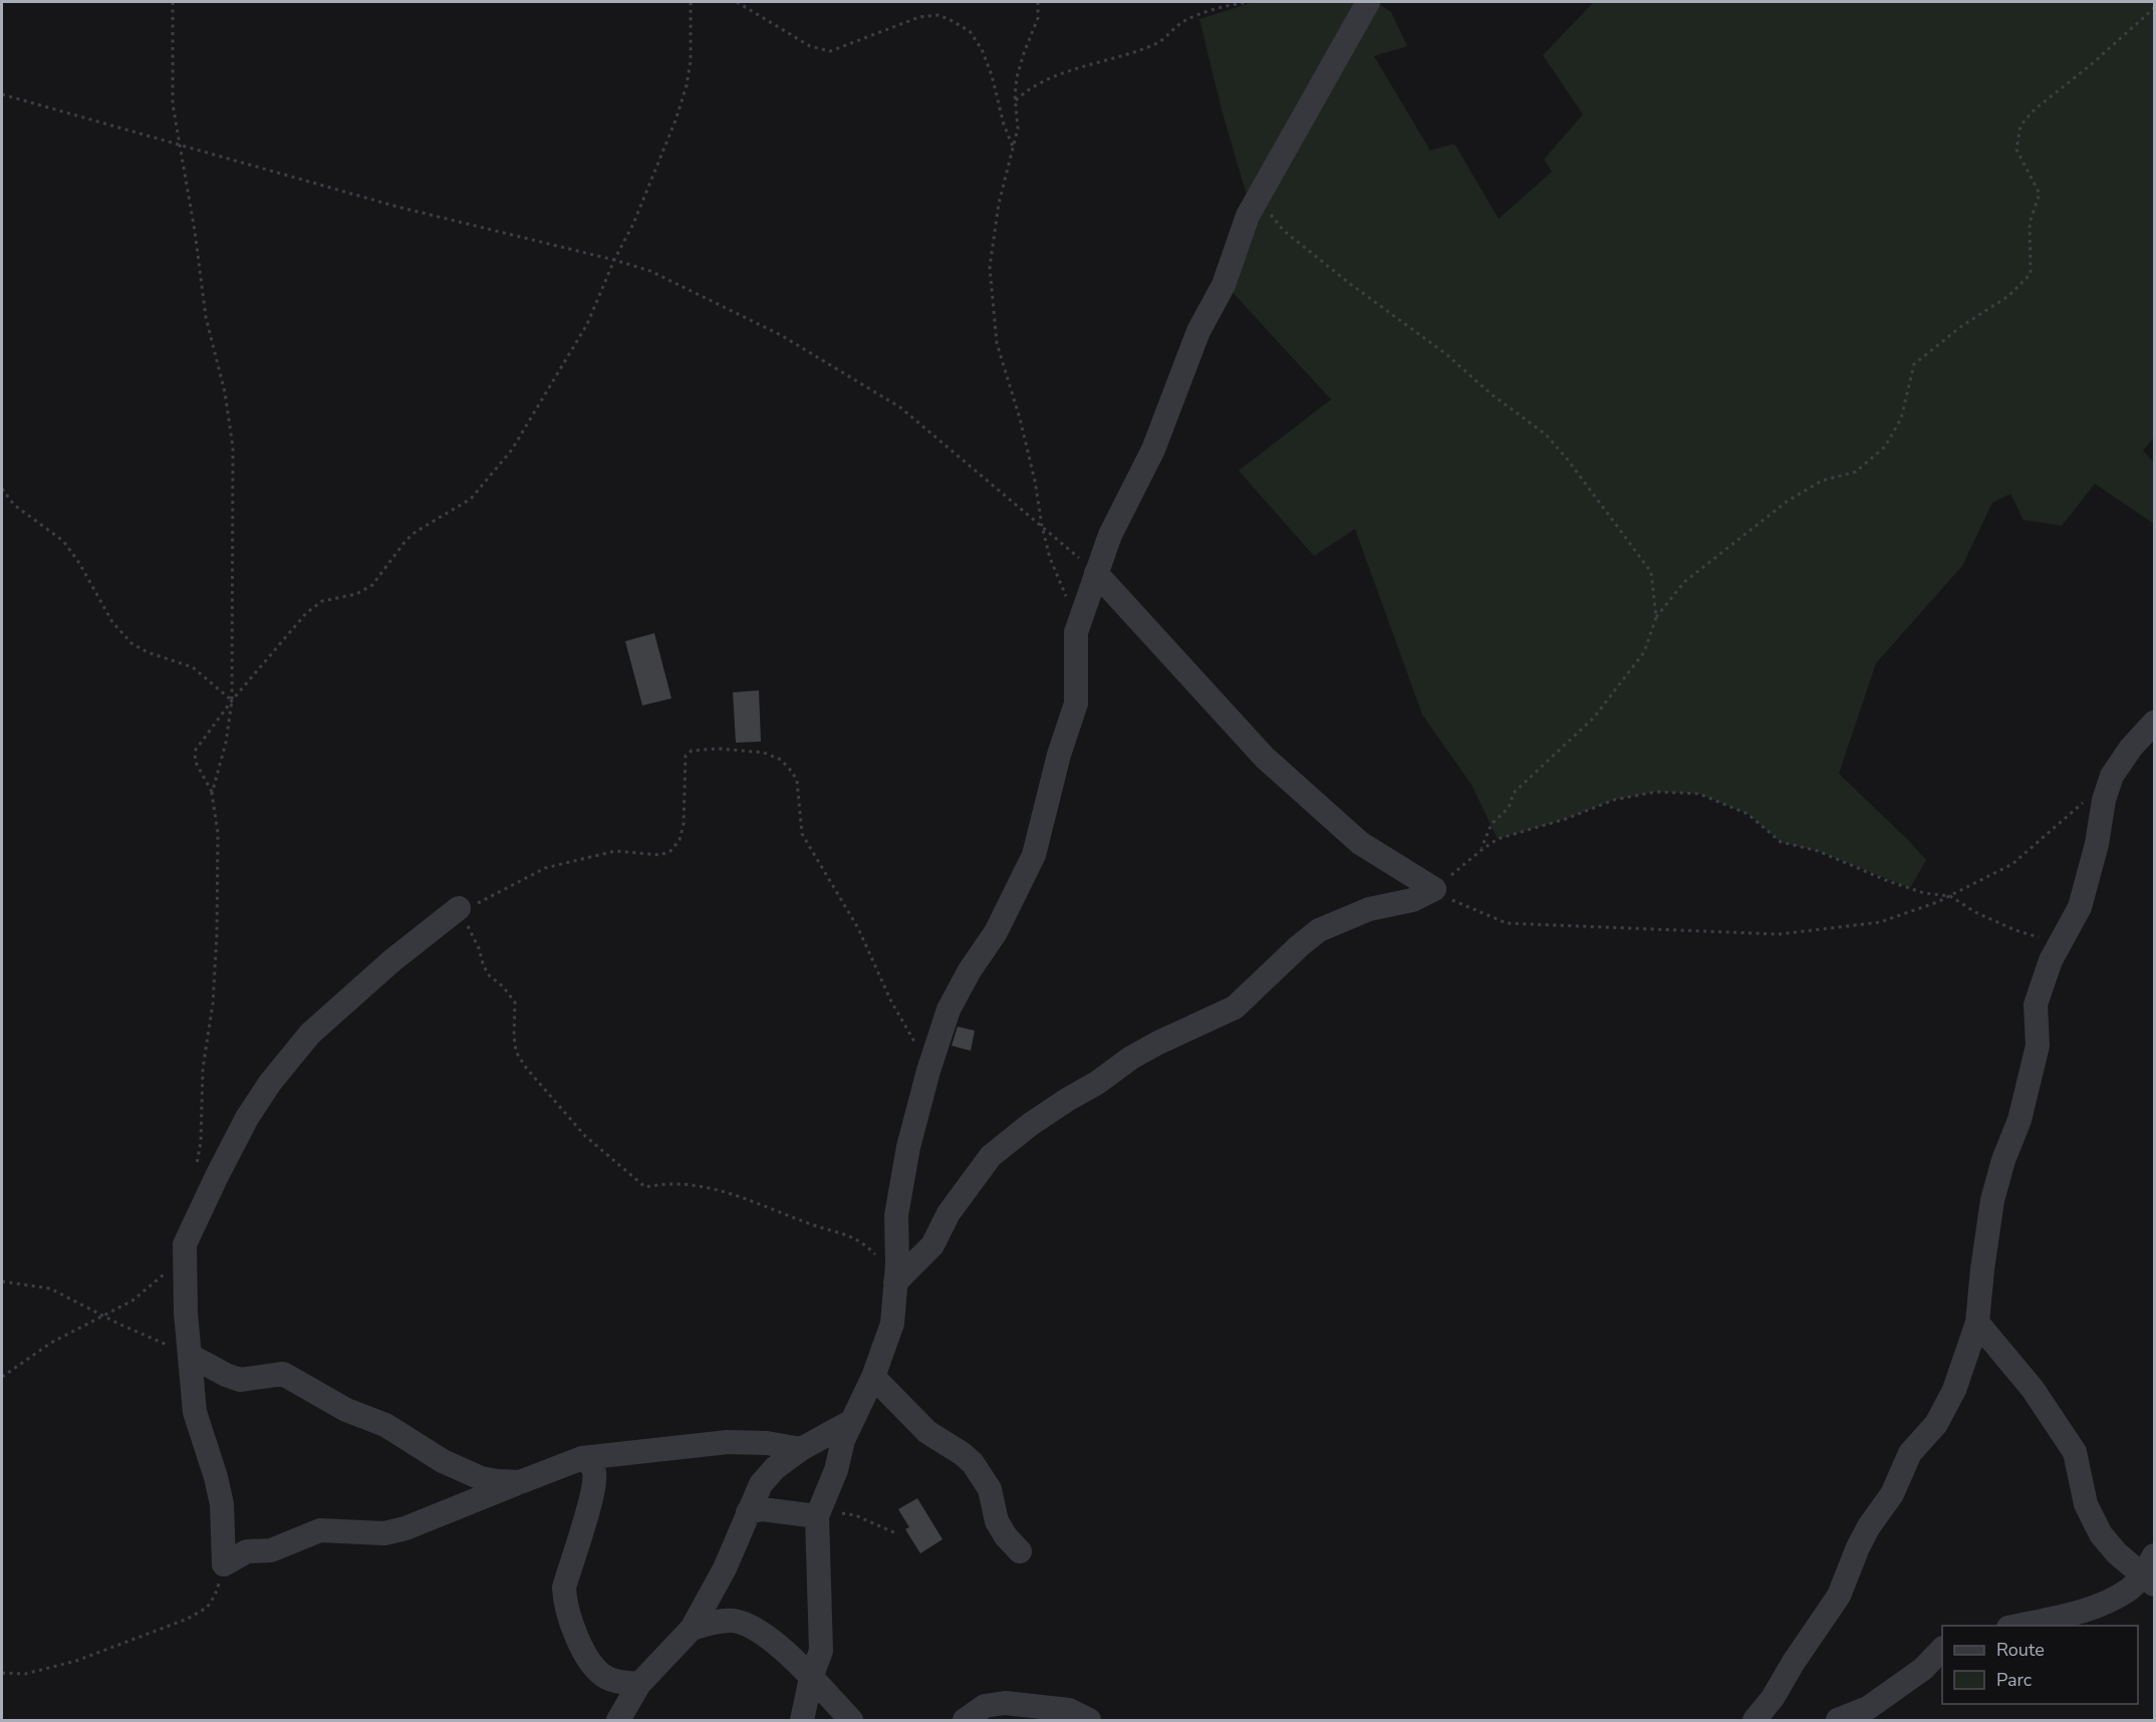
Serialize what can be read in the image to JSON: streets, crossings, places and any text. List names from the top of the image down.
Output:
{
  "legend": ["Route", "Parc"]
}
